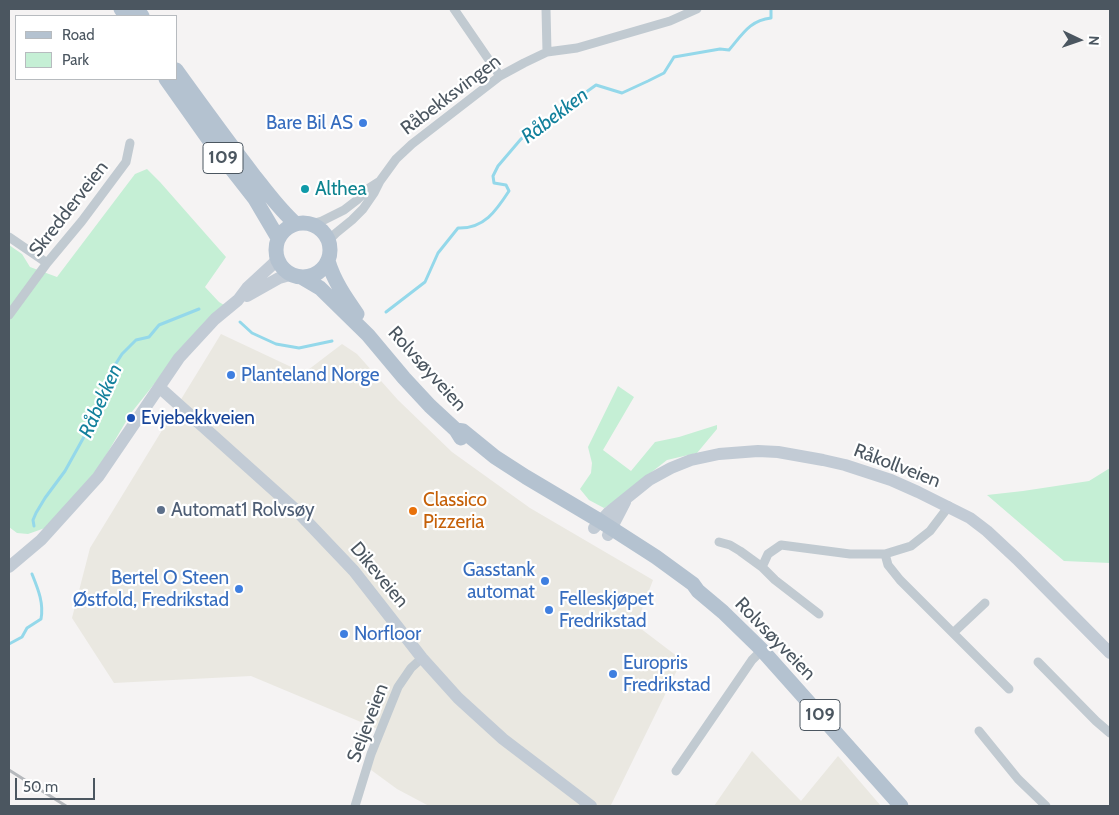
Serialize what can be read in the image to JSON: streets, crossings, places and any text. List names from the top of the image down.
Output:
{
  "streets": {
    "main road": ["109", "Rolvsøyveien"],
    "street": [
      "Råbekksvingen",
      "Skredderveien",
      "Råkollveien",
      "Dikeveien",
      "Seljeveien"
    ]
  },
  "crossings": [
    ["Råbekksvingen", "109"],
    ["Råbekksvingen", "Rolvsøyveien"],
    ["109", "Rolvsøyveien"],
    ["Rolvsøyveien", "Råkollveien"],
    ["Dikeveien", "Seljeveien"]
  ],
  "water": ["Råbekken"],
  "places": [
    "Bare Bil AS",
    "Althea",
    "Planteland Norge",
    "Evjebekkveien",
    "Automat1 Rolvsøy",
    "Classico Pizzeria",
    "Gasstank automat",
    "Bertel O Steen Østfold, Fredrikstad",
    "Felleskjøpet Fredrikstad",
    "Norfloor",
    "Europris Fredrikstad"
  ],
  "legend": ["Road", "Park"],
  "scale_bar": "50 m",
  "north": "right"
}
